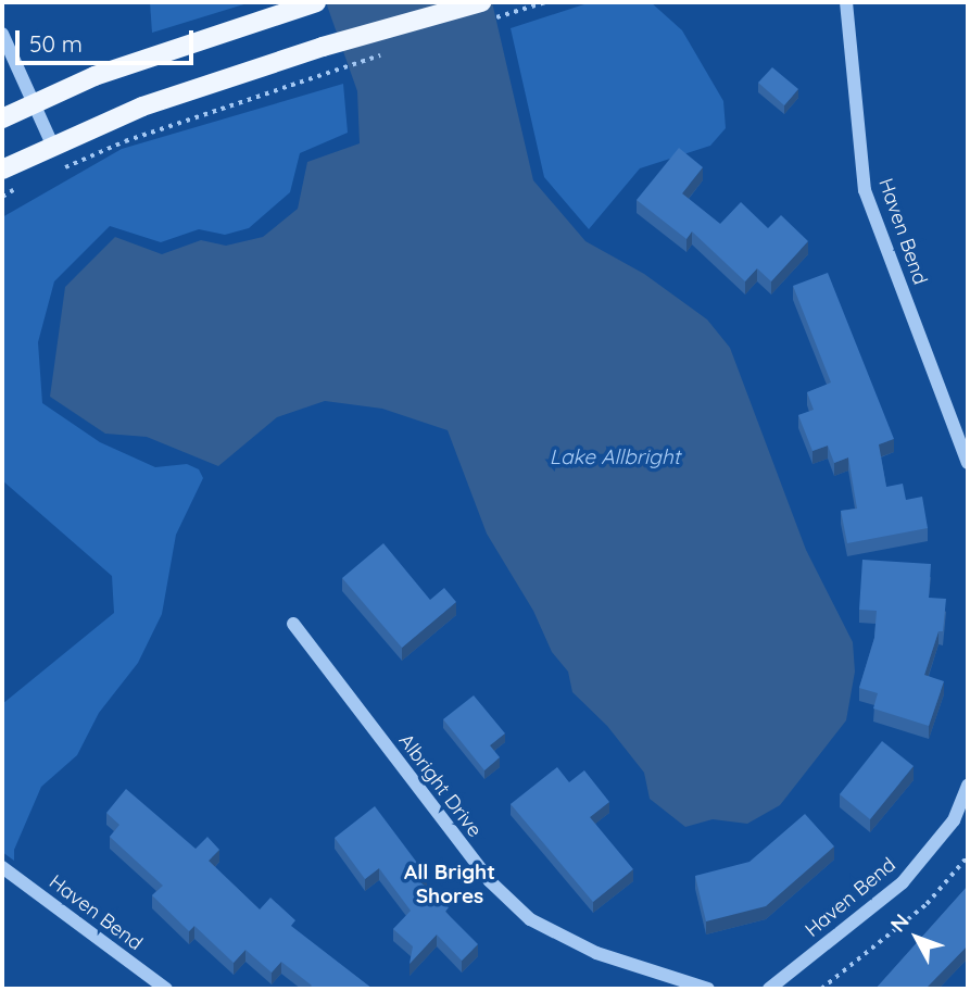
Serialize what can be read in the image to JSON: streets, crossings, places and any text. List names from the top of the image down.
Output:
{
  "streets": {
    "street": ["Haven Bend", "Albright Drive"]
  },
  "districts": ["All Bright Shores"],
  "water": ["Lake Allbright"],
  "scale_bar": "50 m",
  "north": "top left"
}
